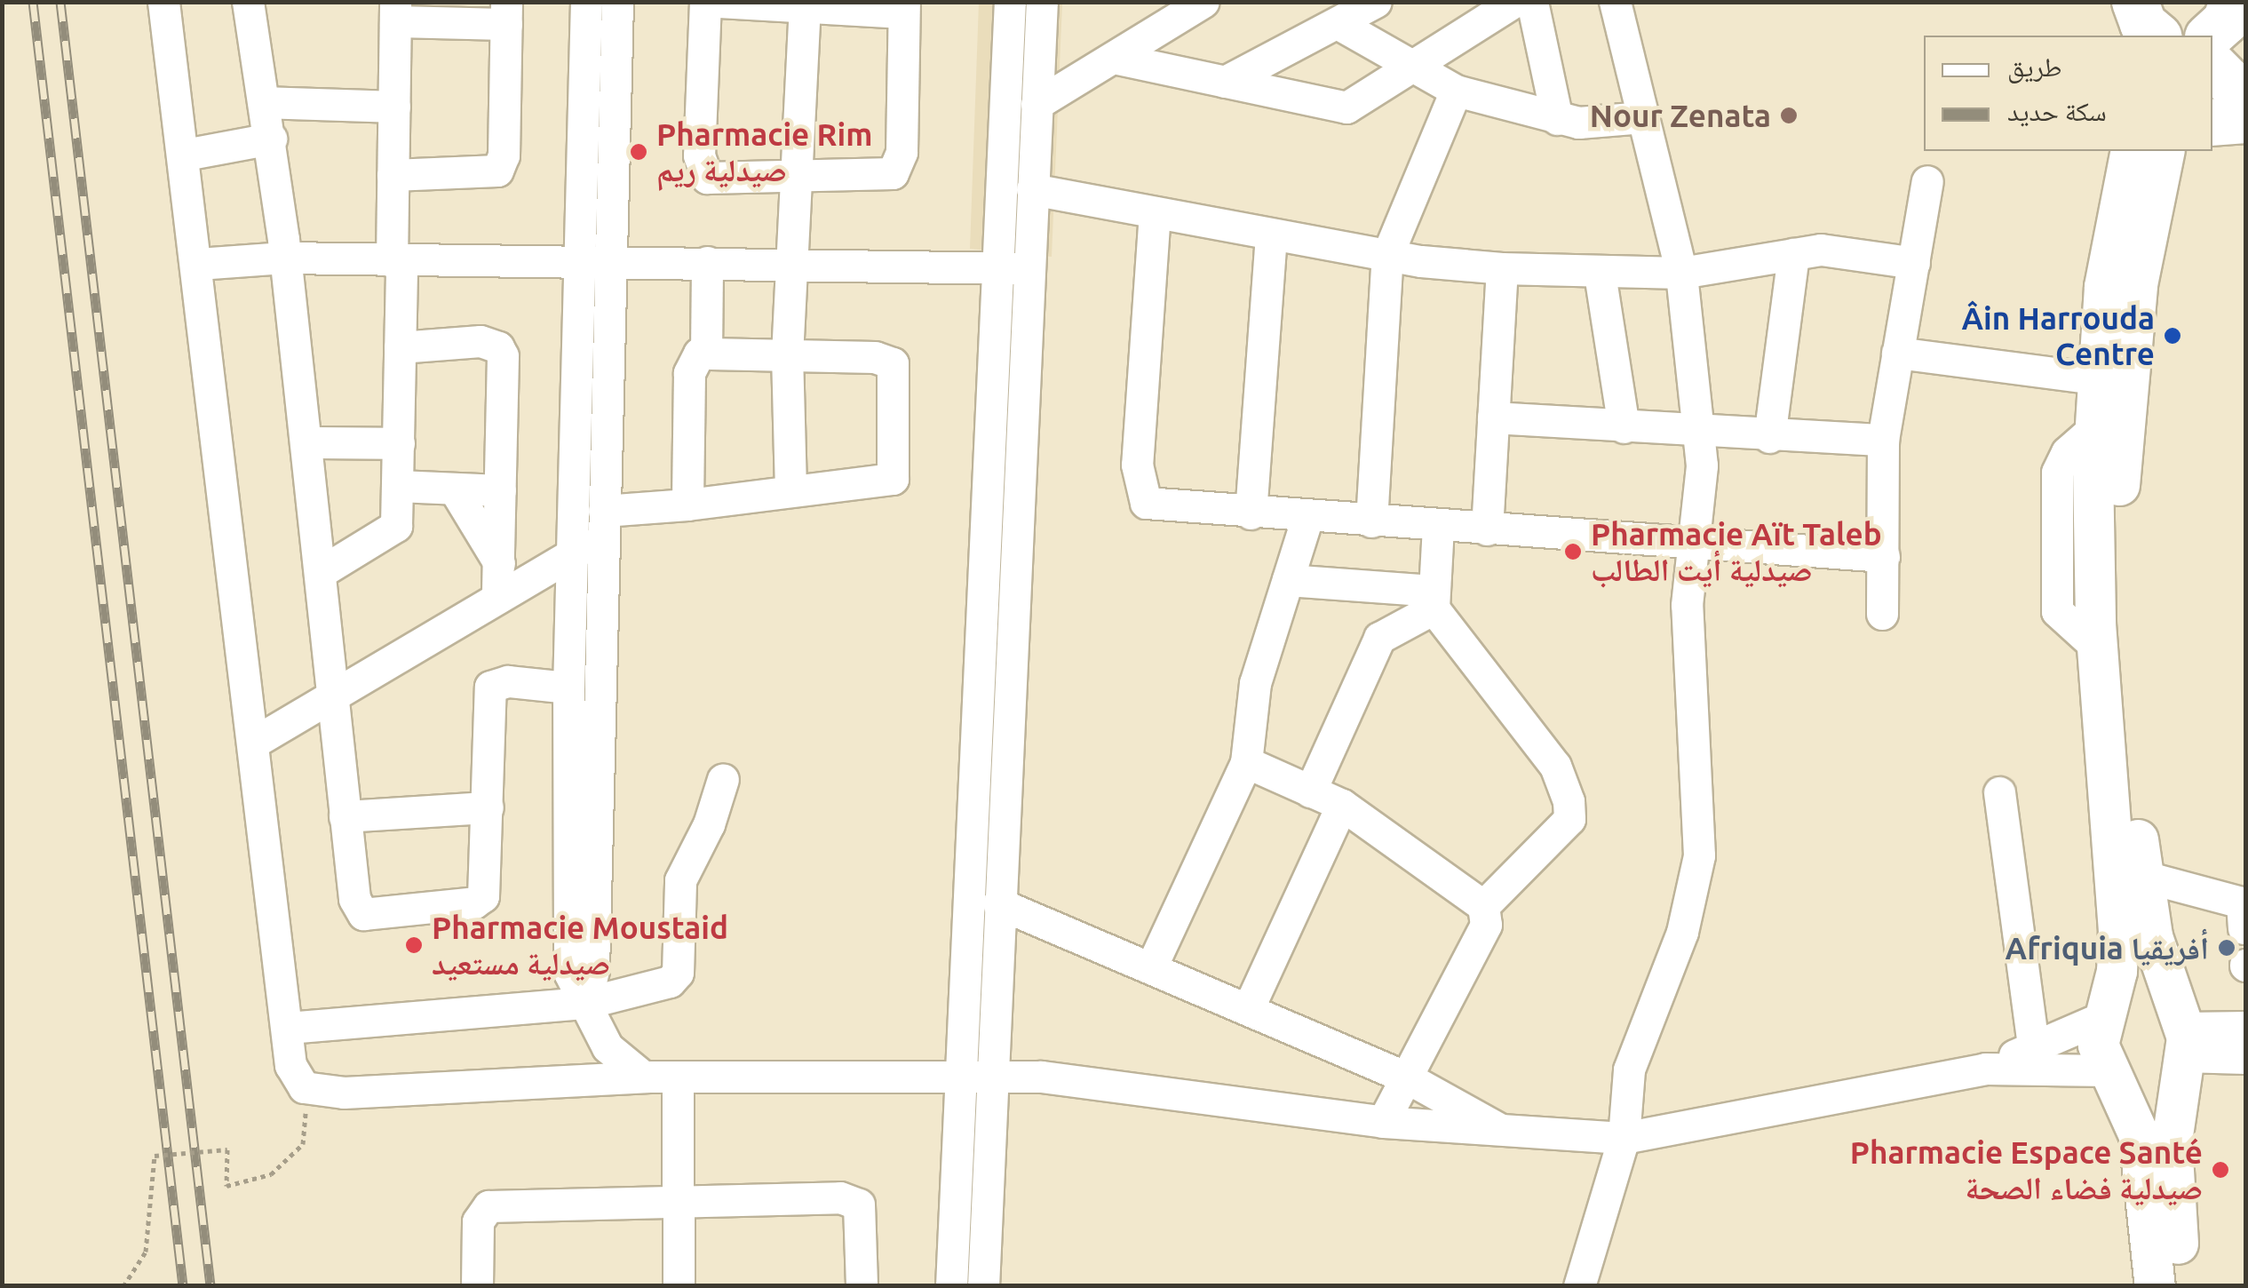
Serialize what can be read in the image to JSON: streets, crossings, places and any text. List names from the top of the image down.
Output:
{
  "places": [
    "Nour Zenata",
    "Pharmacie Rim صيدلية ريم",
    "Âin Harrouda Centre",
    "Pharmacie Aït Taleb صيدلية أيت الطالب",
    "Pharmacie Moustaid صيدلية مستعيد",
    "Afriquia أفريقيا",
    "Pharmacie Espace Santé صيدلية فضاء الصحة"
  ],
  "legend": ["طريق", "سكة حديد"]
}
